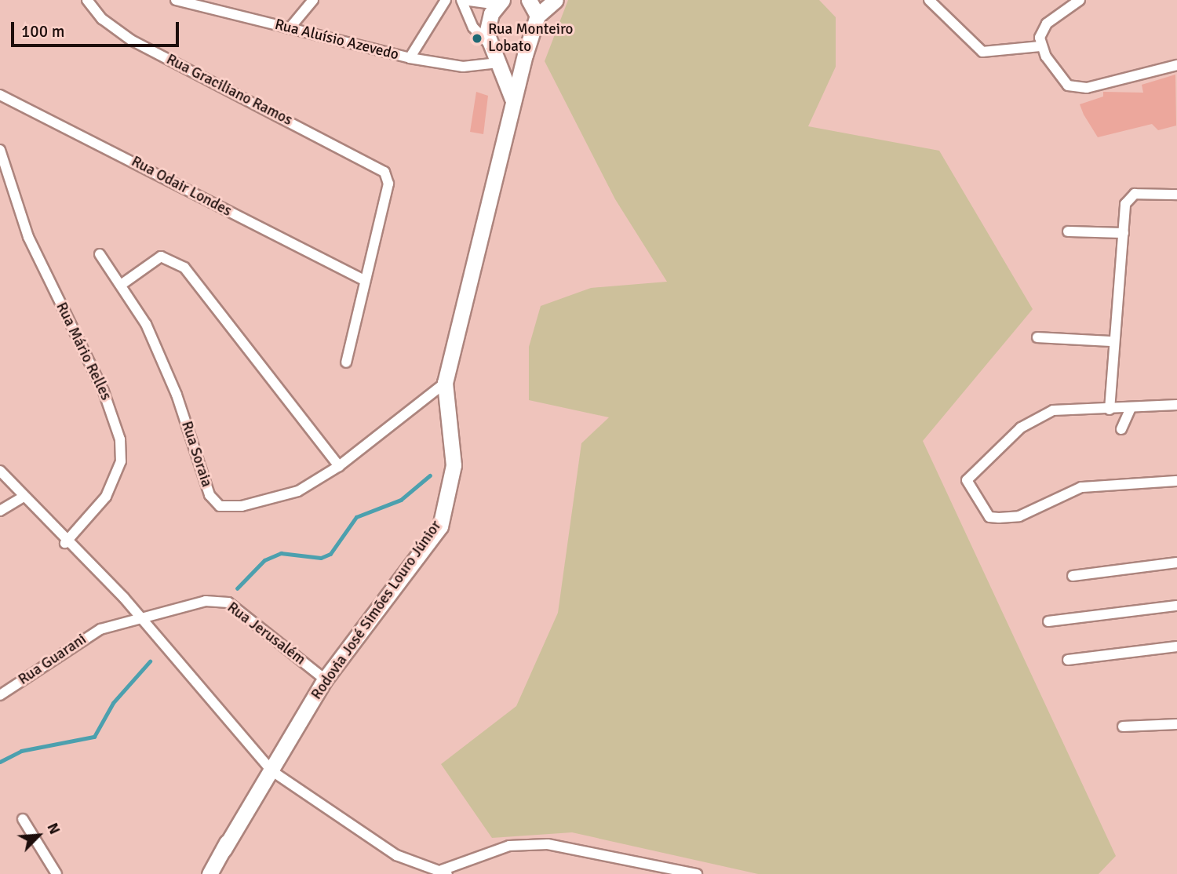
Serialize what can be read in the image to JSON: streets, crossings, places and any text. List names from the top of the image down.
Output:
{
  "streets": {
    "main road": ["Rodovia José Simões Louro Júnior"],
    "street": [
      "Rua Aluísio Azevedo",
      "Rua Graciliano Ramos",
      "Rua Odair Londes",
      "Rua Mário Relles",
      "Rua Soraia",
      "Rua Jerusalém",
      "Rua Guarani"
    ]
  },
  "crossings": [
    ["Rua Graciliano Ramos", "Rua Odair Londes"],
    ["Rua Soraia", "Rodovia José Simões Louro Júnior"],
    ["Rodovia José Simões Louro Júnior", "Rua Jerusalém"],
    ["Rua Jerusalém", "Rua Guarani"]
  ],
  "places": ["Rua Monteiro Lobato"],
  "scale_bar": "100 m",
  "north": "top right"
}
